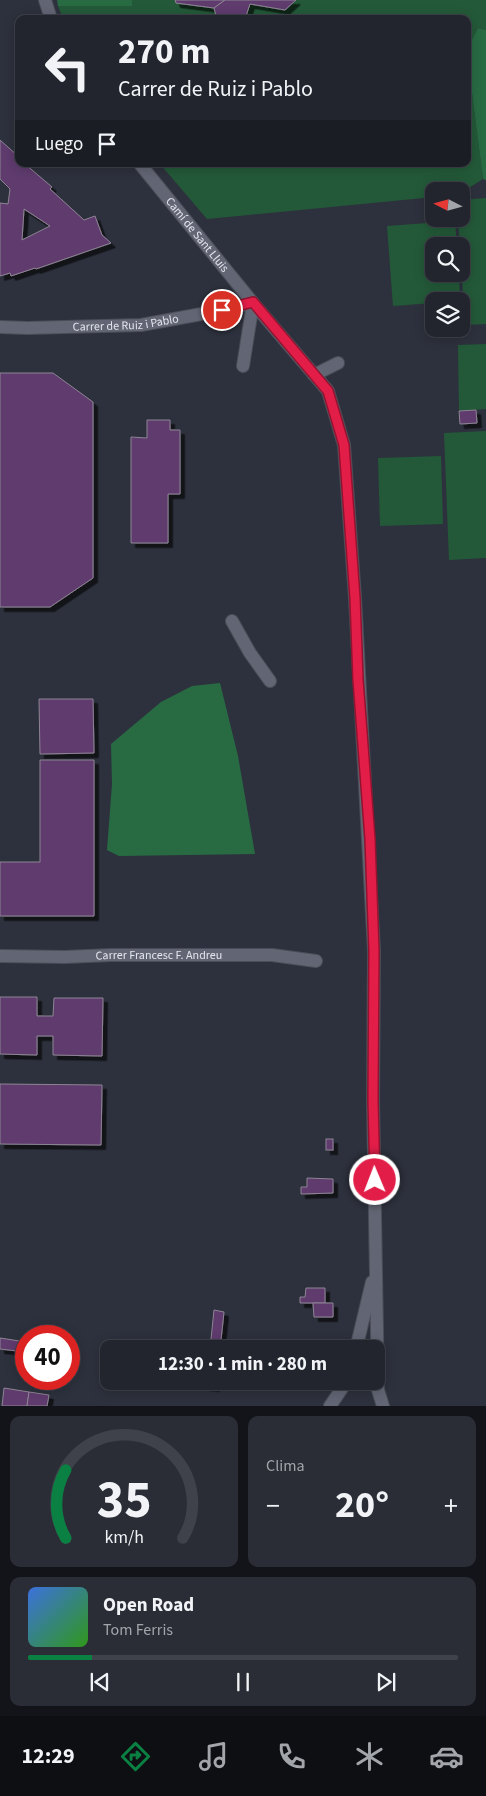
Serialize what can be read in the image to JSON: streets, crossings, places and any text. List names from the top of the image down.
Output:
{
  "streets": {
    "street": ["Camí de Sant Lluis", "Carrer de Ruiz i Pablo", "Carrer Francesc F. Andreu"]
  },
  "crossings": [
    ["Camí de Sant Lluis", "Carrer de Ruiz i Pablo"]
  ],
  "north": "left",
  "page": {
    "turn": ["270 m", "Carrer de Ruiz i Pablo"],
    "then": "Luego",
    "limit": "40",
    "trip": "12:30 · 1 min · 280 m",
    "tile": "Clima",
    "heat": ["−", "20°", "+"],
    "song": ["Open Road", "Tom Ferris"],
    "tabs": "12:29",
    "gauge": ["35", "km/h"]
  }
}
